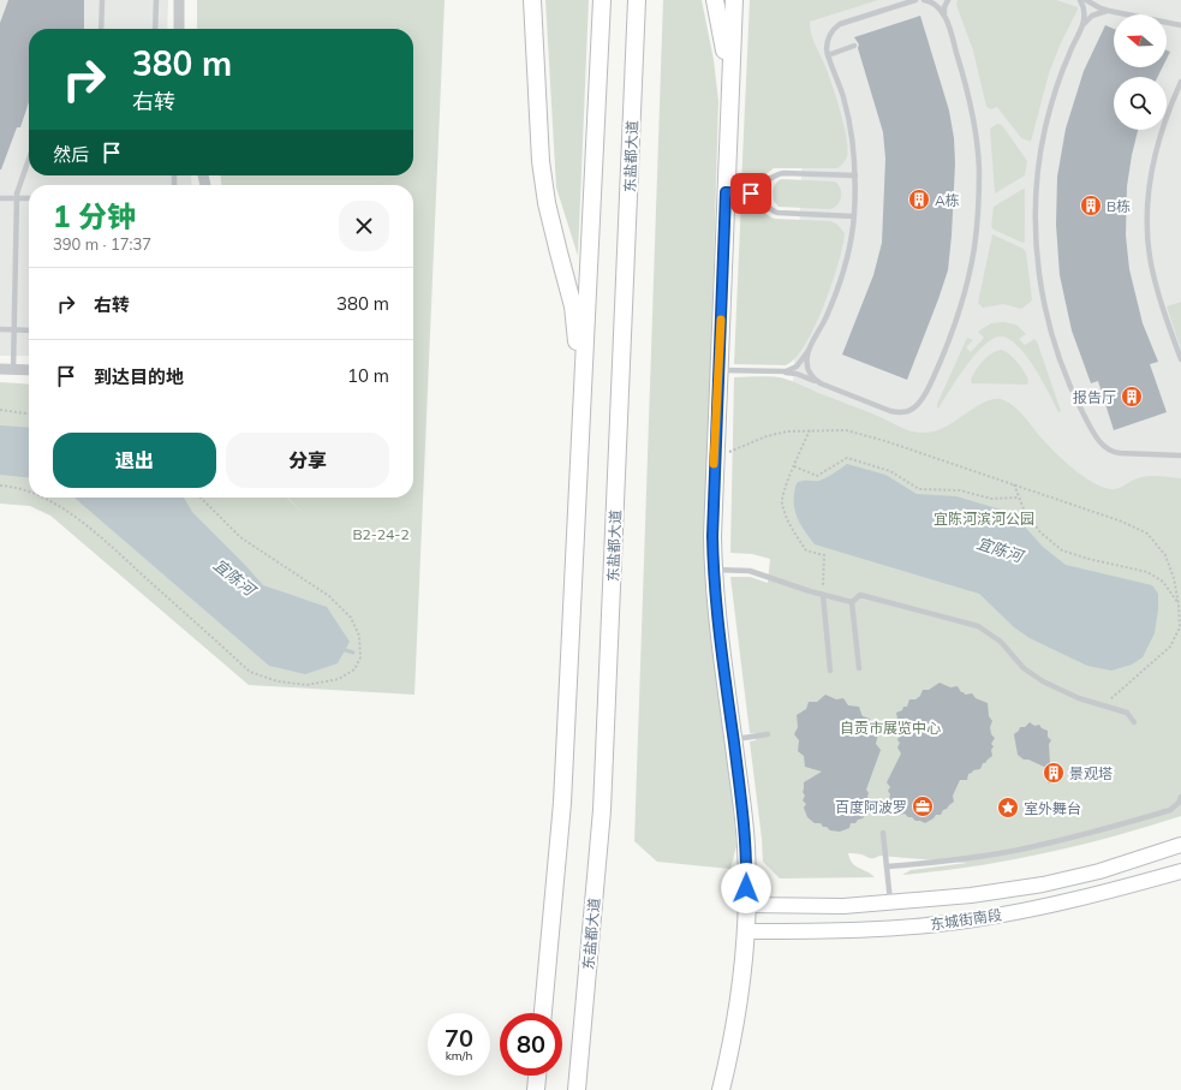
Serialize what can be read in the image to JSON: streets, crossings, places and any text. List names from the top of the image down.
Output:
{
  "streets": {
    "highway": ["东盐都大道"],
    "main road": ["东城街南段"]
  },
  "water": ["宜陈河"],
  "parks": ["宜陈河滨河公园", "B2-24-2", "自贡市展览中心"],
  "places": {
    "building": [
      "A栋",
      "B栋",
      "报告厅",
      "景观塔"
    ],
    "office": ["百度阿波罗"],
    "place": ["室外舞台"]
  },
  "north": "left",
  "page": {
    "turn": ["380 m", "右转"],
    "then": "然后",
    "heading": ["1 分钟", "390 m · 17:37"],
    "list": [
      {
        "name": "右转",
        "value": "380 m"
      },
      {
        "name": "到达目的地",
        "value": "10 m"
      }
    ],
    "buttons": ["退出", "分享"],
    "speed": "70 km/h",
    "limit": "80"
  }
}
